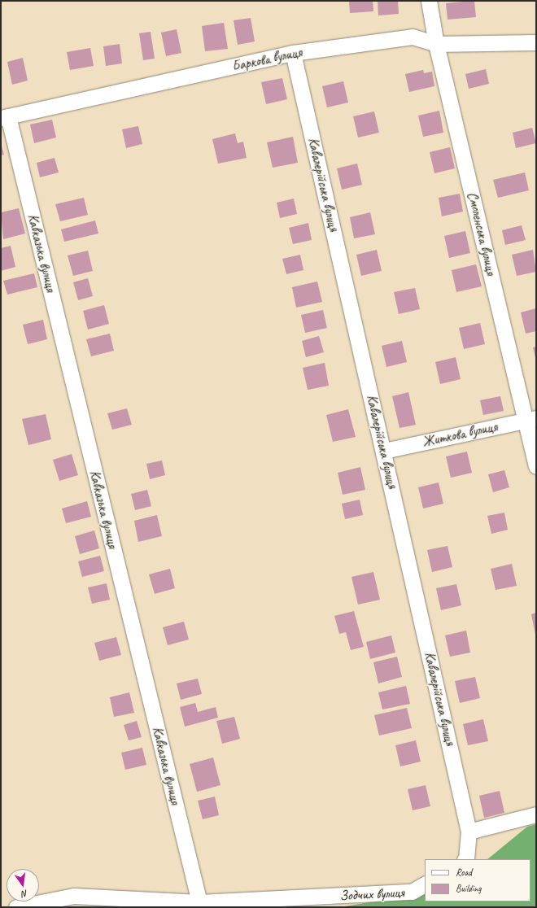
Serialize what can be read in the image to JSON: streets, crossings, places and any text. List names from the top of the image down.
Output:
{
  "streets": {
    "street": [
      "Баркова вулиця",
      "Кавалерійська вулиця",
      "Смоленська вулиця",
      "Кавказька вулиця",
      "Житкова вулиця",
      "Зодчих вулиця"
    ]
  },
  "crossings": [
    ["Баркова вулиця", "Кавалерійська вулиця"],
    ["Баркова вулиця", "Смоленська вулиця"],
    ["Баркова вулиця", "Кавказька вулиця"],
    ["Кавалерійська вулиця", "Житкова вулиця"],
    ["Смоленська вулиця", "Житкова вулиця"],
    ["Кавказька вулиця", "Зодчих вулиця"]
  ],
  "legend": ["Road", "Building"],
  "north": "bottom"
}
